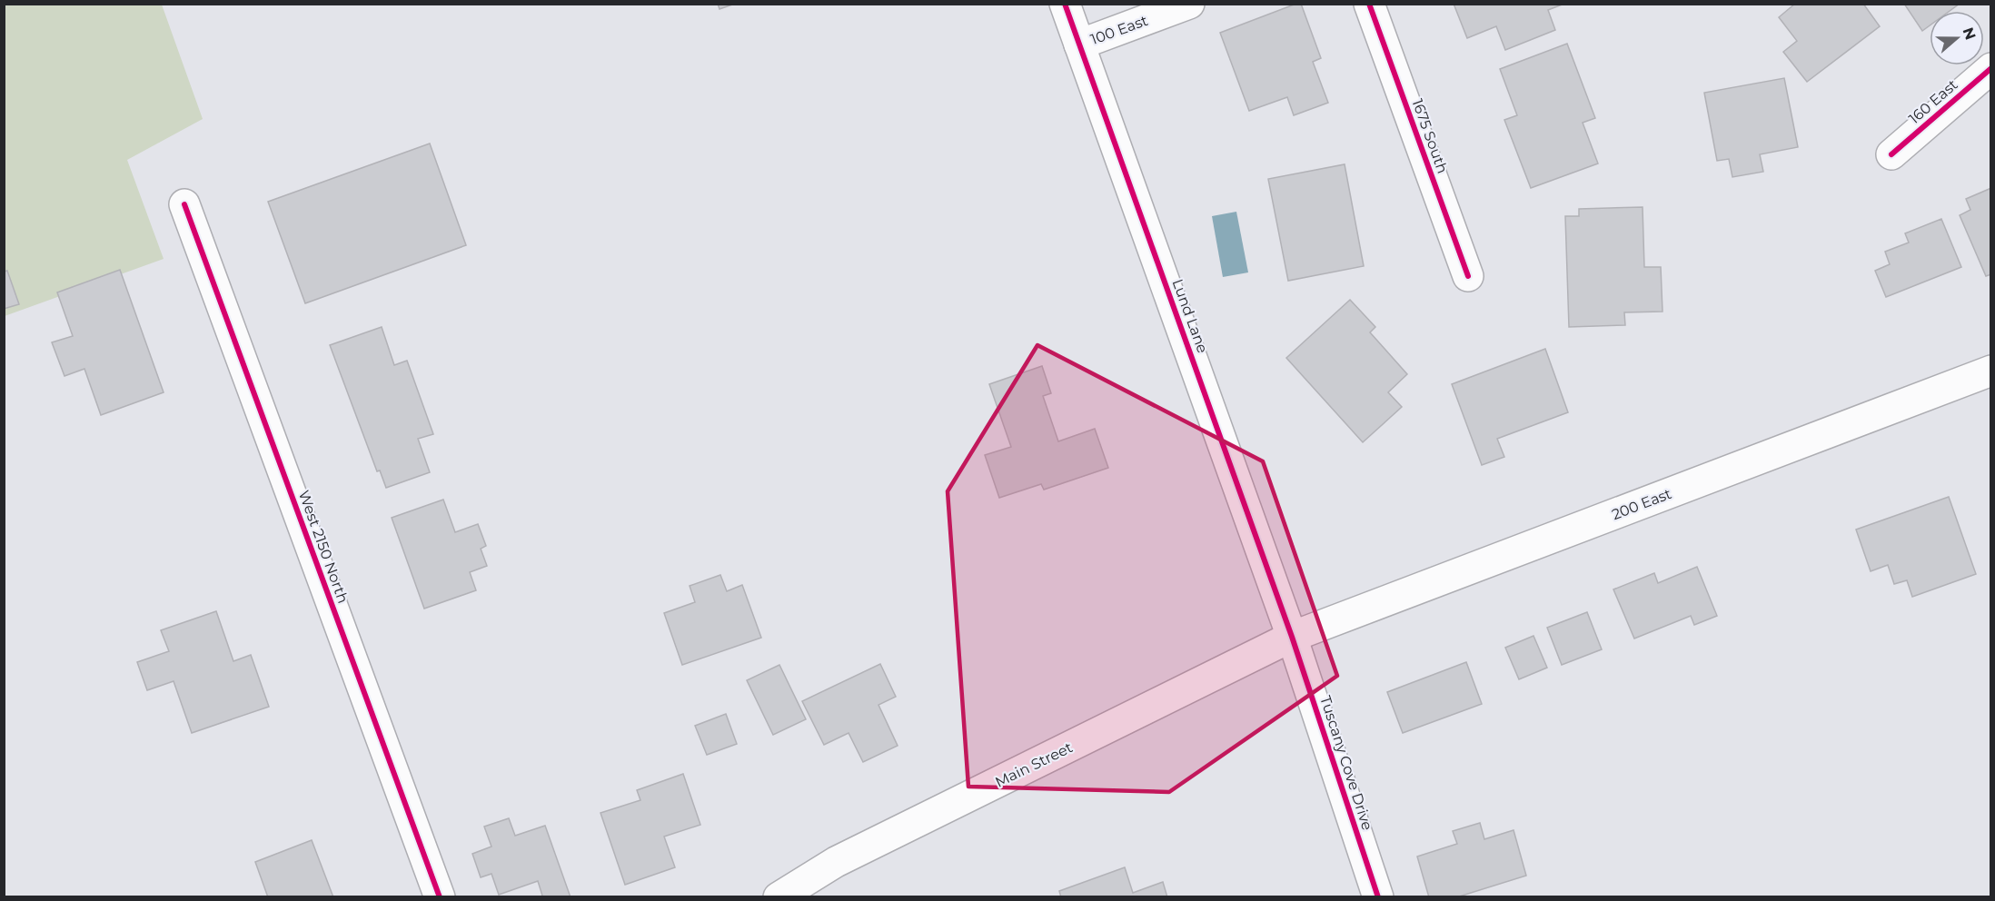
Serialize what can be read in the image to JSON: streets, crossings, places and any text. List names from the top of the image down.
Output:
{
  "streets": {
    "street": [
      "100 East",
      "160 East",
      "1675 South",
      "Lund Lane",
      "200 East",
      "West 2150 North",
      "Tuscany Cove Drive",
      "Main Street"
    ]
  },
  "crossings": [
    ["100 East", "Lund Lane"],
    ["Lund Lane", "200 East"],
    ["Lund Lane", "Tuscany Cove Drive"],
    ["Lund Lane", "Main Street"],
    ["200 East", "Tuscany Cove Drive"],
    ["200 East", "Main Street"],
    ["Tuscany Cove Drive", "Main Street"]
  ],
  "north": "right"
}
